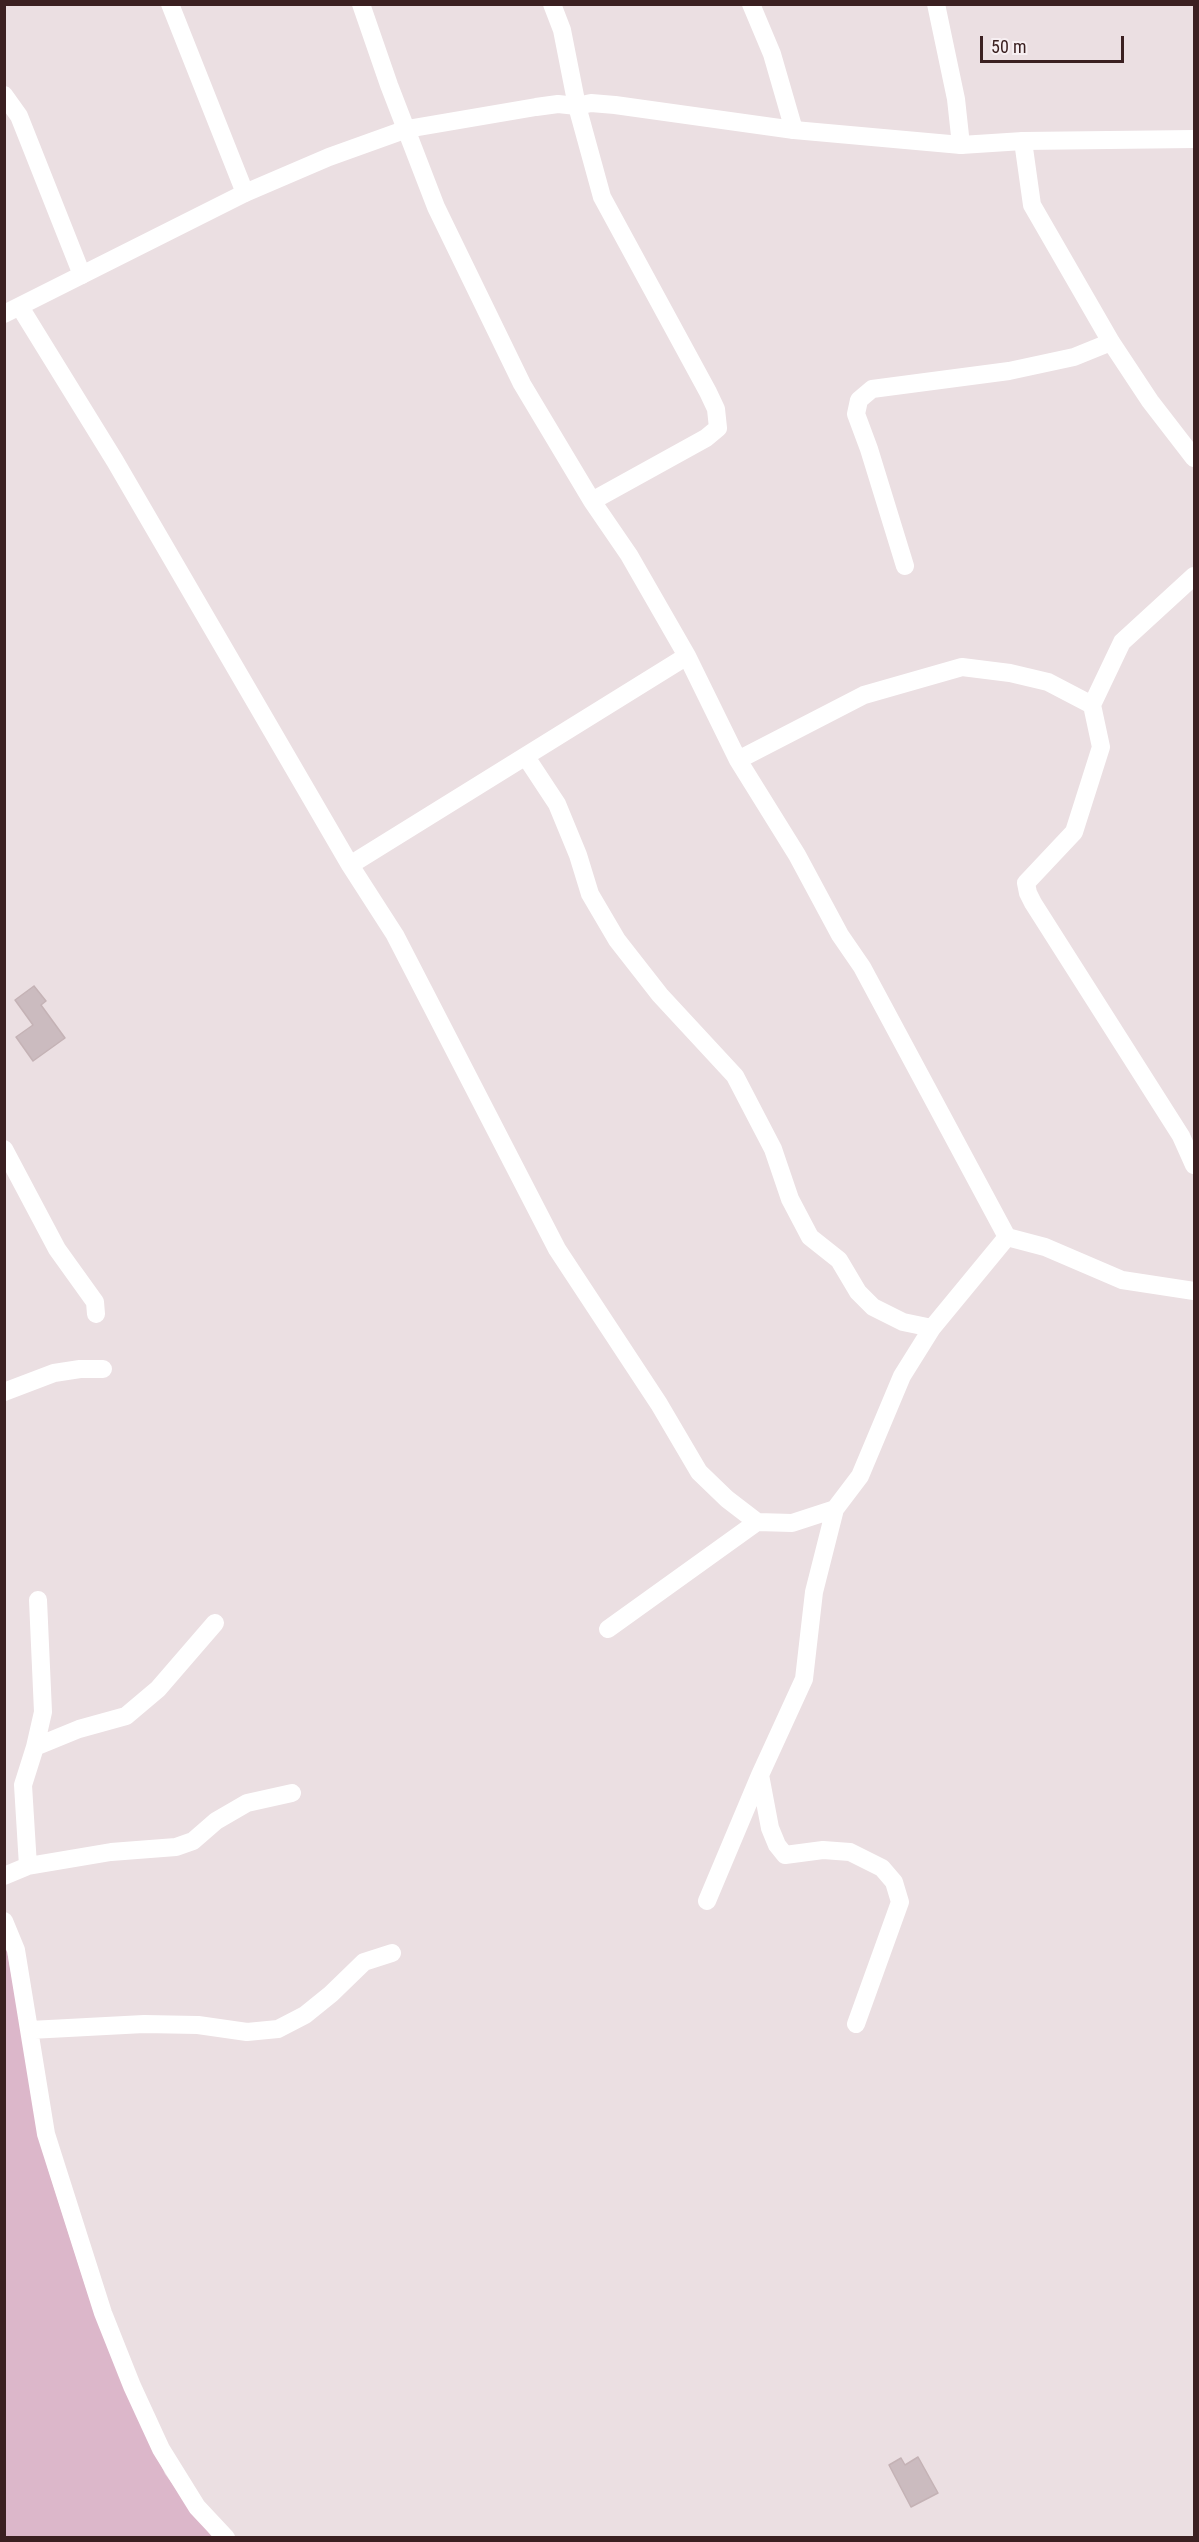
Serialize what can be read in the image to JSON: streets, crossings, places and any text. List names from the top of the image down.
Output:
{
  "scale_bar": "50 m"
}
